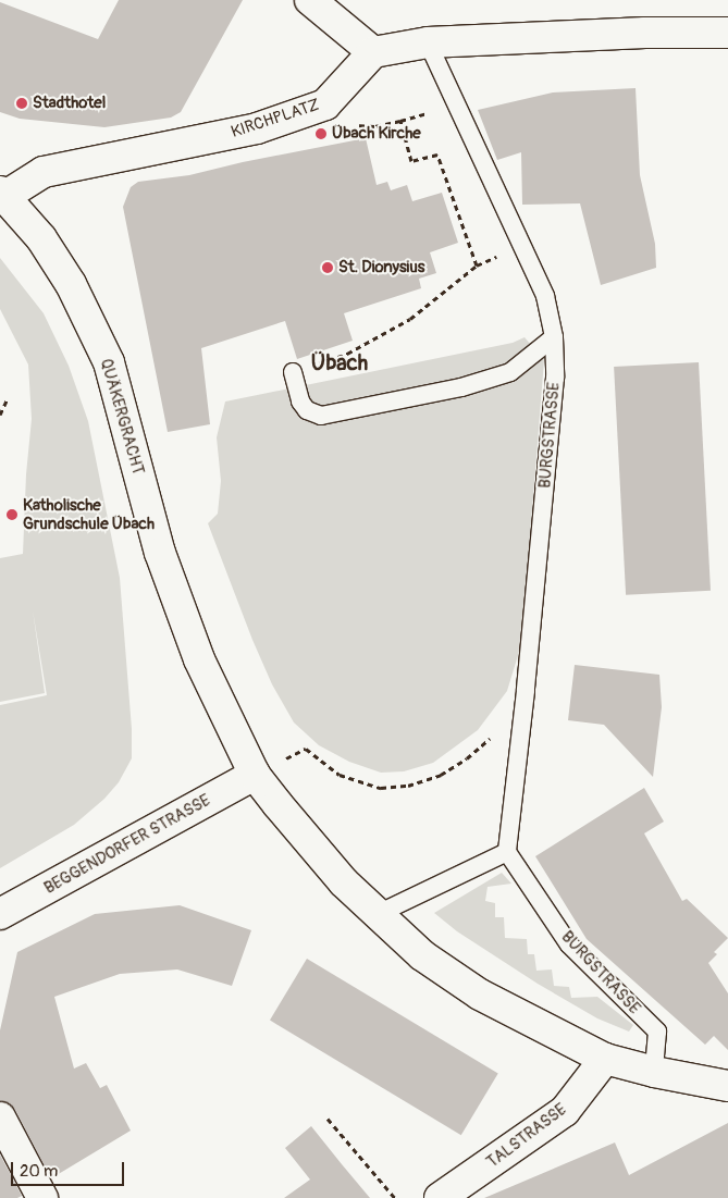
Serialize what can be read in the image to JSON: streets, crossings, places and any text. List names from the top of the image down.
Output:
{
  "streets": {
    "street": [
      "KIRCHPLATZ",
      "QUÄKERGRACHT",
      "BEGGENDORFER STRASSE",
      "TALSTRASSE"
    ],
    "lane": ["BURGSTRASSE"]
  },
  "crossings": [
    ["KIRCHPLATZ", "QUÄKERGRACHT"],
    ["QUÄKERGRACHT", "BEGGENDORFER STRASSE"]
  ],
  "districts": ["Übach"],
  "places": [
    "Stadthotel",
    "Übach Kirche",
    "St. Dionysius",
    "Katholische Grundschule Übach"
  ],
  "scale_bar": "20 m"
}
